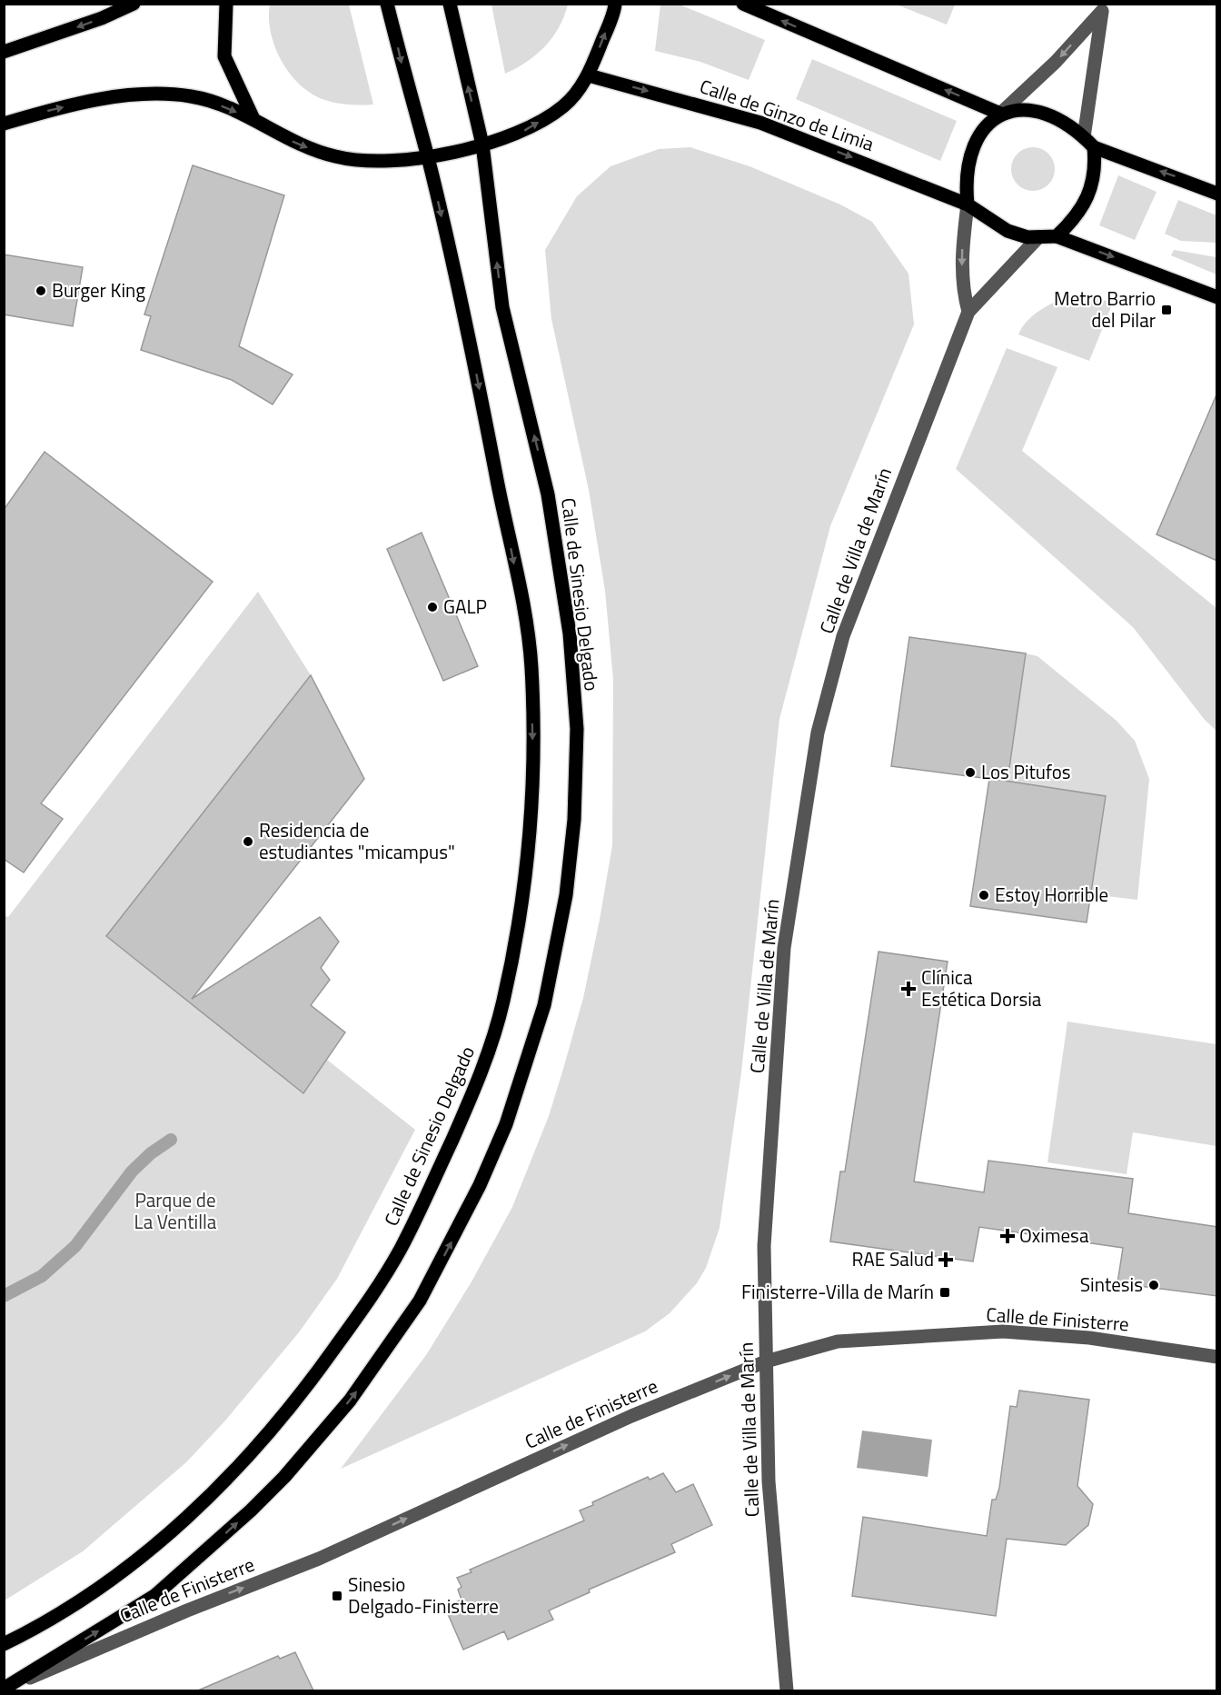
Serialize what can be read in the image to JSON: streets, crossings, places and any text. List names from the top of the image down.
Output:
{
  "streets": {
    "main road": ["Calle de Ginzo de Limia", "Calle de Sinesio Delgado"],
    "street": ["Calle de Villa de Marín", "Calle de Finisterre"]
  },
  "crossings": [
    ["Calle de Ginzo de Limia", "Calle de Villa de Marín"],
    ["Calle de Villa de Marín", "Calle de Finisterre"],
    ["Calle de Sinesio Delgado", "Calle de Finisterre"]
  ],
  "one_way": ["Calle de Finisterre"],
  "parks": ["Parque de La Ventilla"],
  "places": {
    "other": [
      "Burger King",
      "GALP",
      "Los Pitufos",
      "Residencia de estudiantes \"micampus\"",
      "Estoy Horrible",
      "Sintesis"
    ],
    "transit": ["Metro Barrio del Pilar", "Finisterre-Villa de Marín", "Sinesio Delgado-Finisterre"],
    "health": ["Clínica Estética Dorsia", "Oximesa", "RAE Salud"]
  }
}
